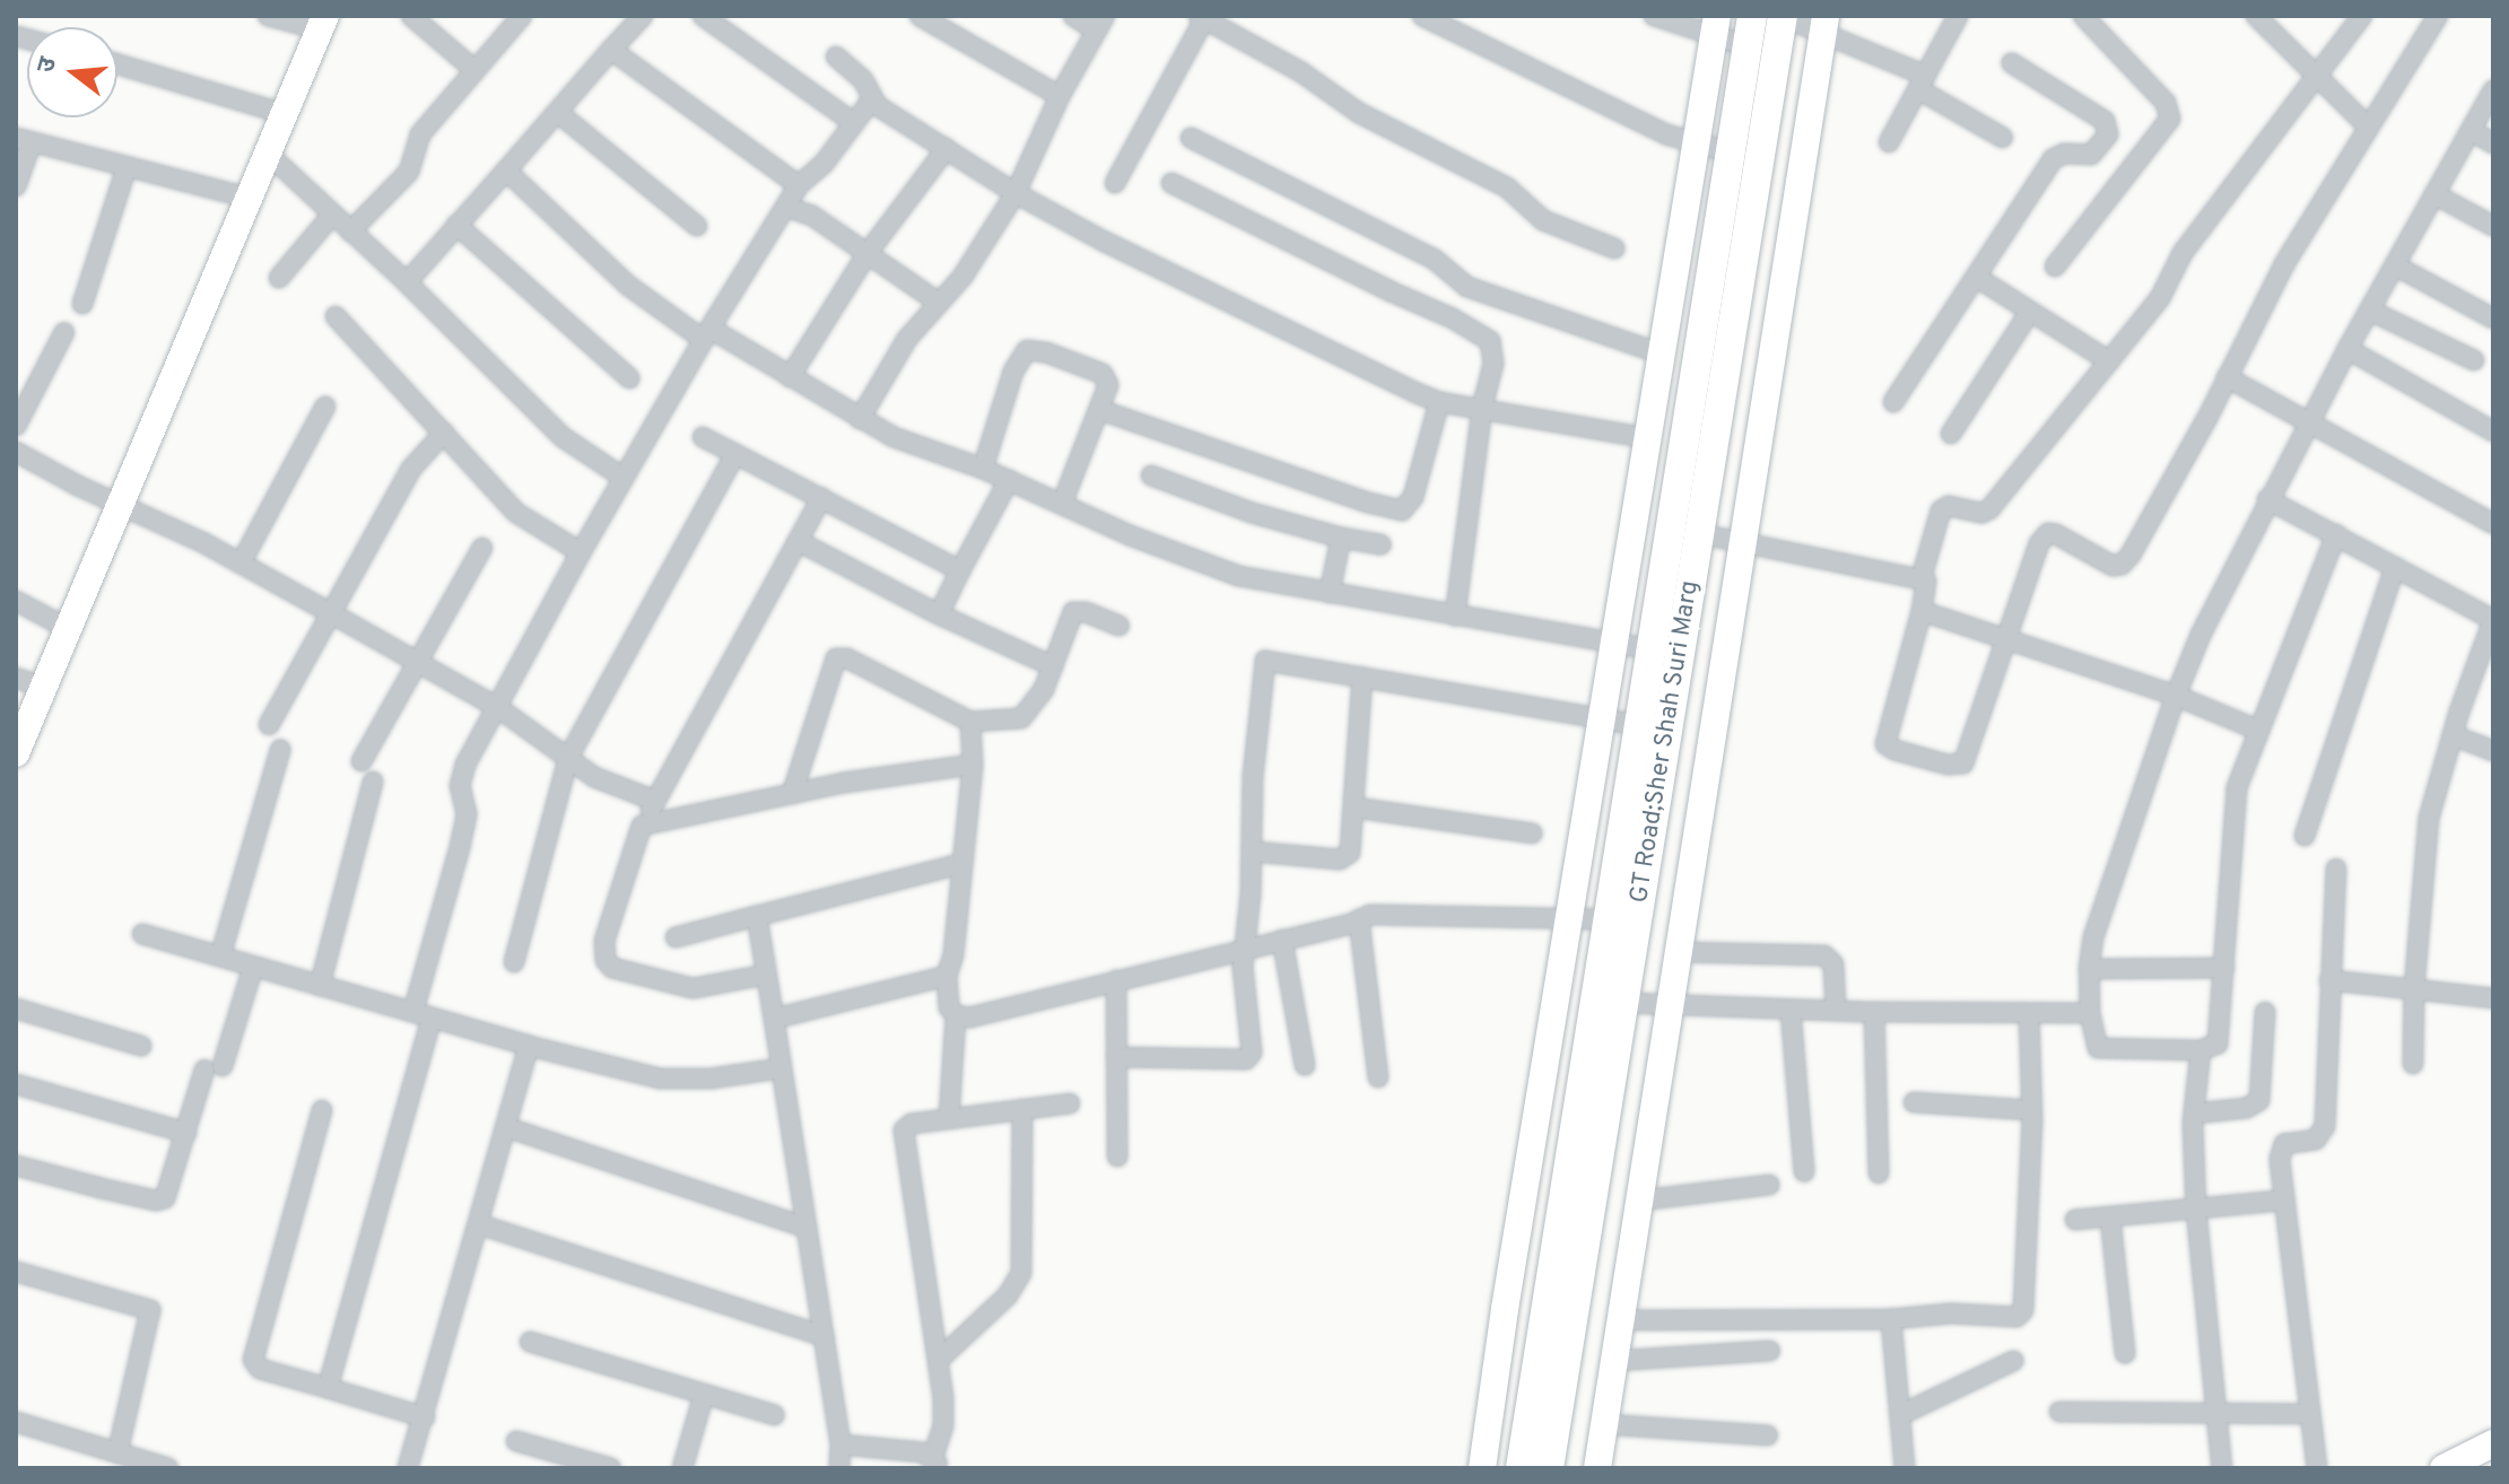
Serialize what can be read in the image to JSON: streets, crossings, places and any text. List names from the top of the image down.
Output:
{
  "streets": {
    "main road": ["GT Road;Sher Shah Suri Marg"]
  },
  "north": "left"
}
